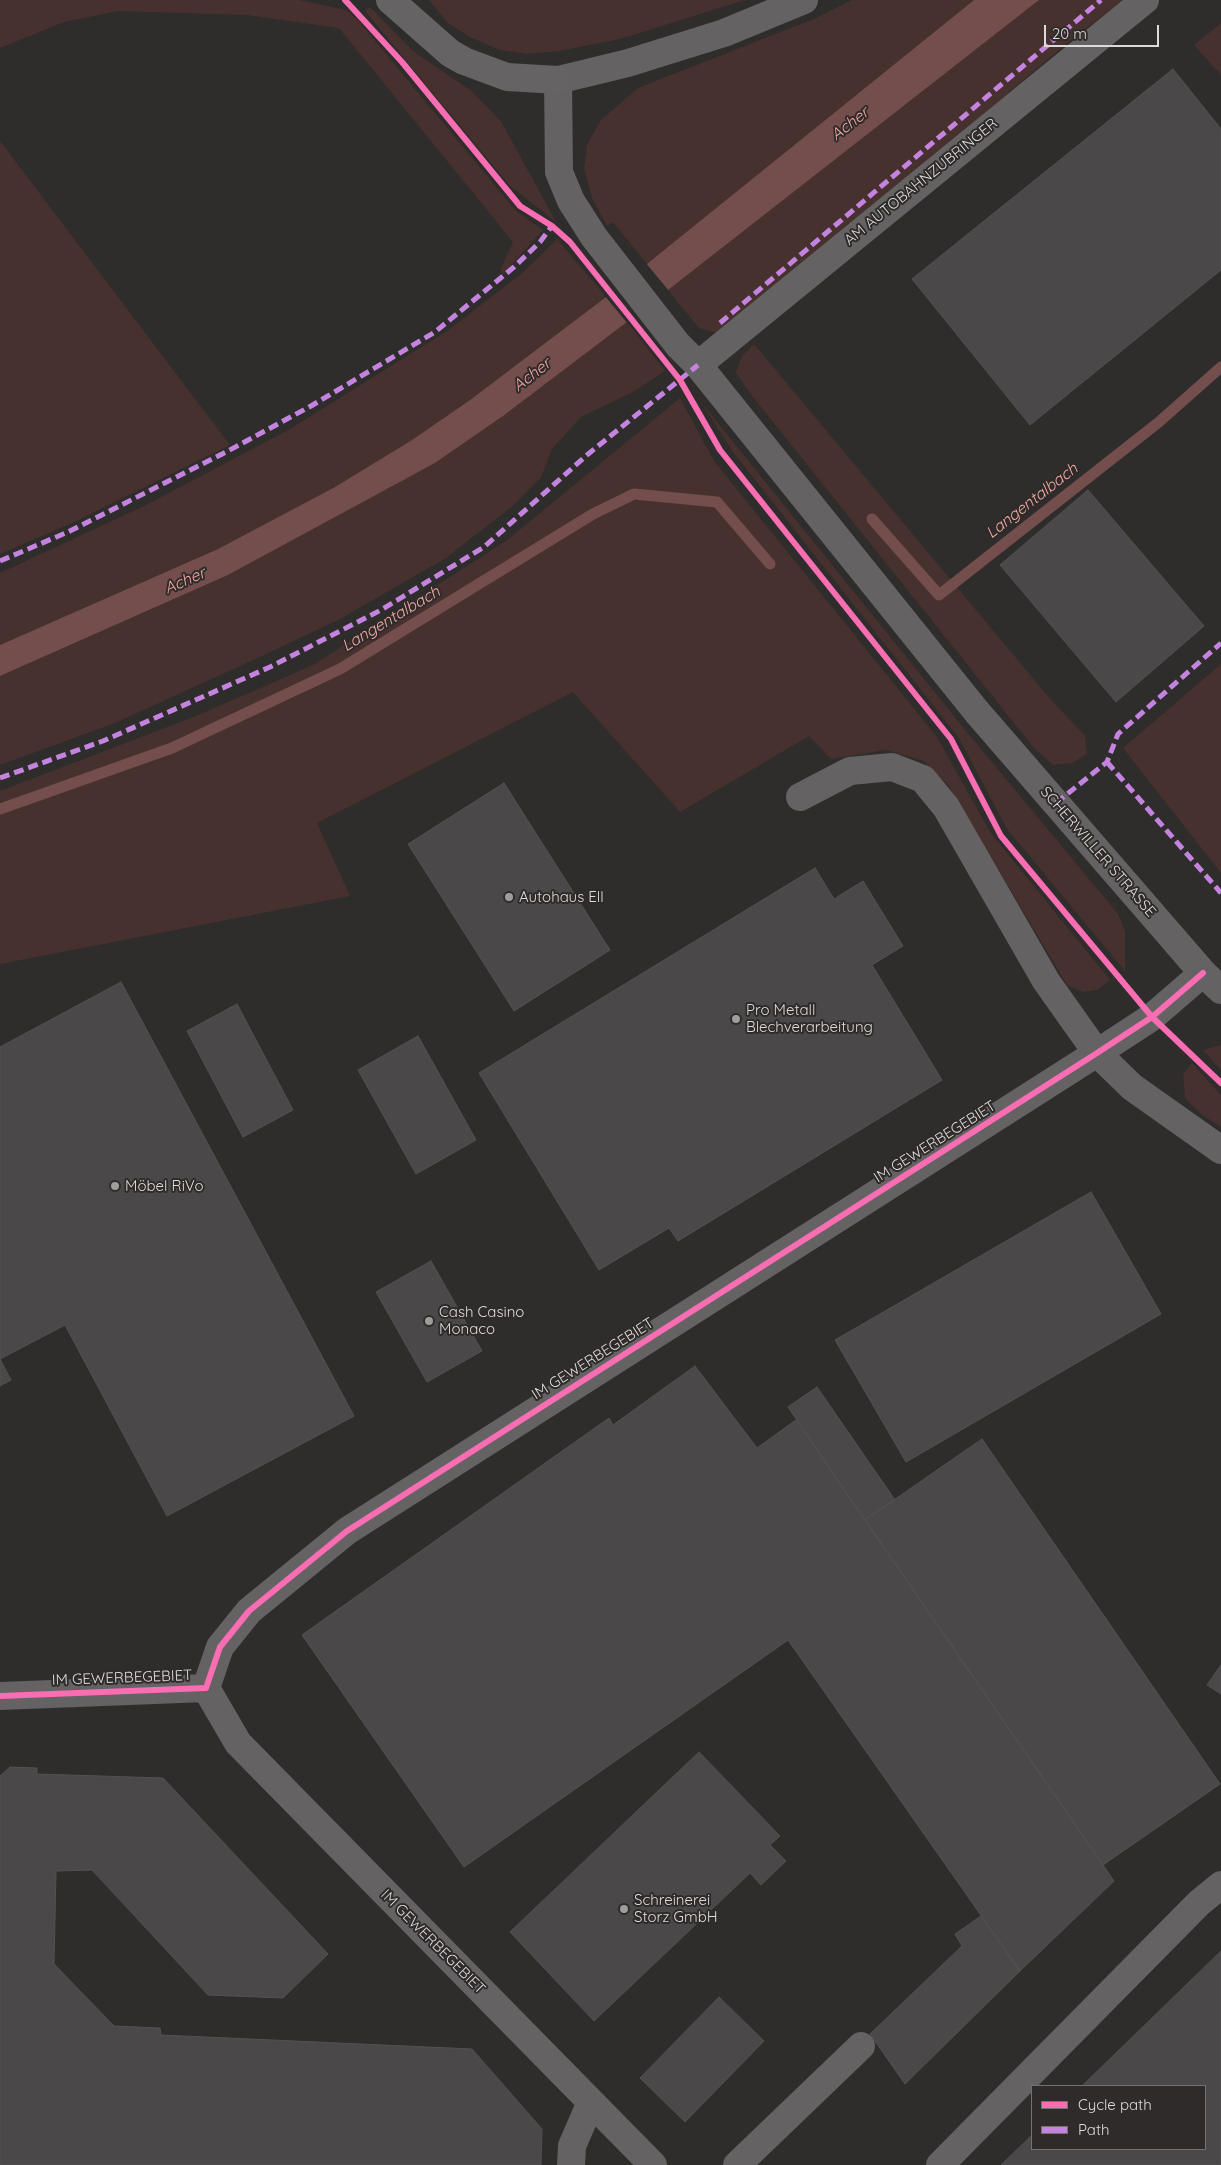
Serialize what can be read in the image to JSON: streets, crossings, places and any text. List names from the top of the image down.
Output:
{
  "streets": {
    "street": ["AM AUTOBAHNZUBRINGER", "SCHERWILLER STRASSE", "IM GEWERBEGEBIET"]
  },
  "crossings": [
    ["AM AUTOBAHNZUBRINGER", "SCHERWILLER STRASSE"],
    ["SCHERWILLER STRASSE", "IM GEWERBEGEBIET"]
  ],
  "water": ["Acher", "Langentalbach"],
  "places": [
    "Autohaus Ell",
    "Pro Metall Blechverarbeitung",
    "Möbel RiVo",
    "Cash Casino Monaco",
    "Schreinerei Storz GmbH"
  ],
  "legend": ["Cycle path", "Path"],
  "scale_bar": "20 m"
}
